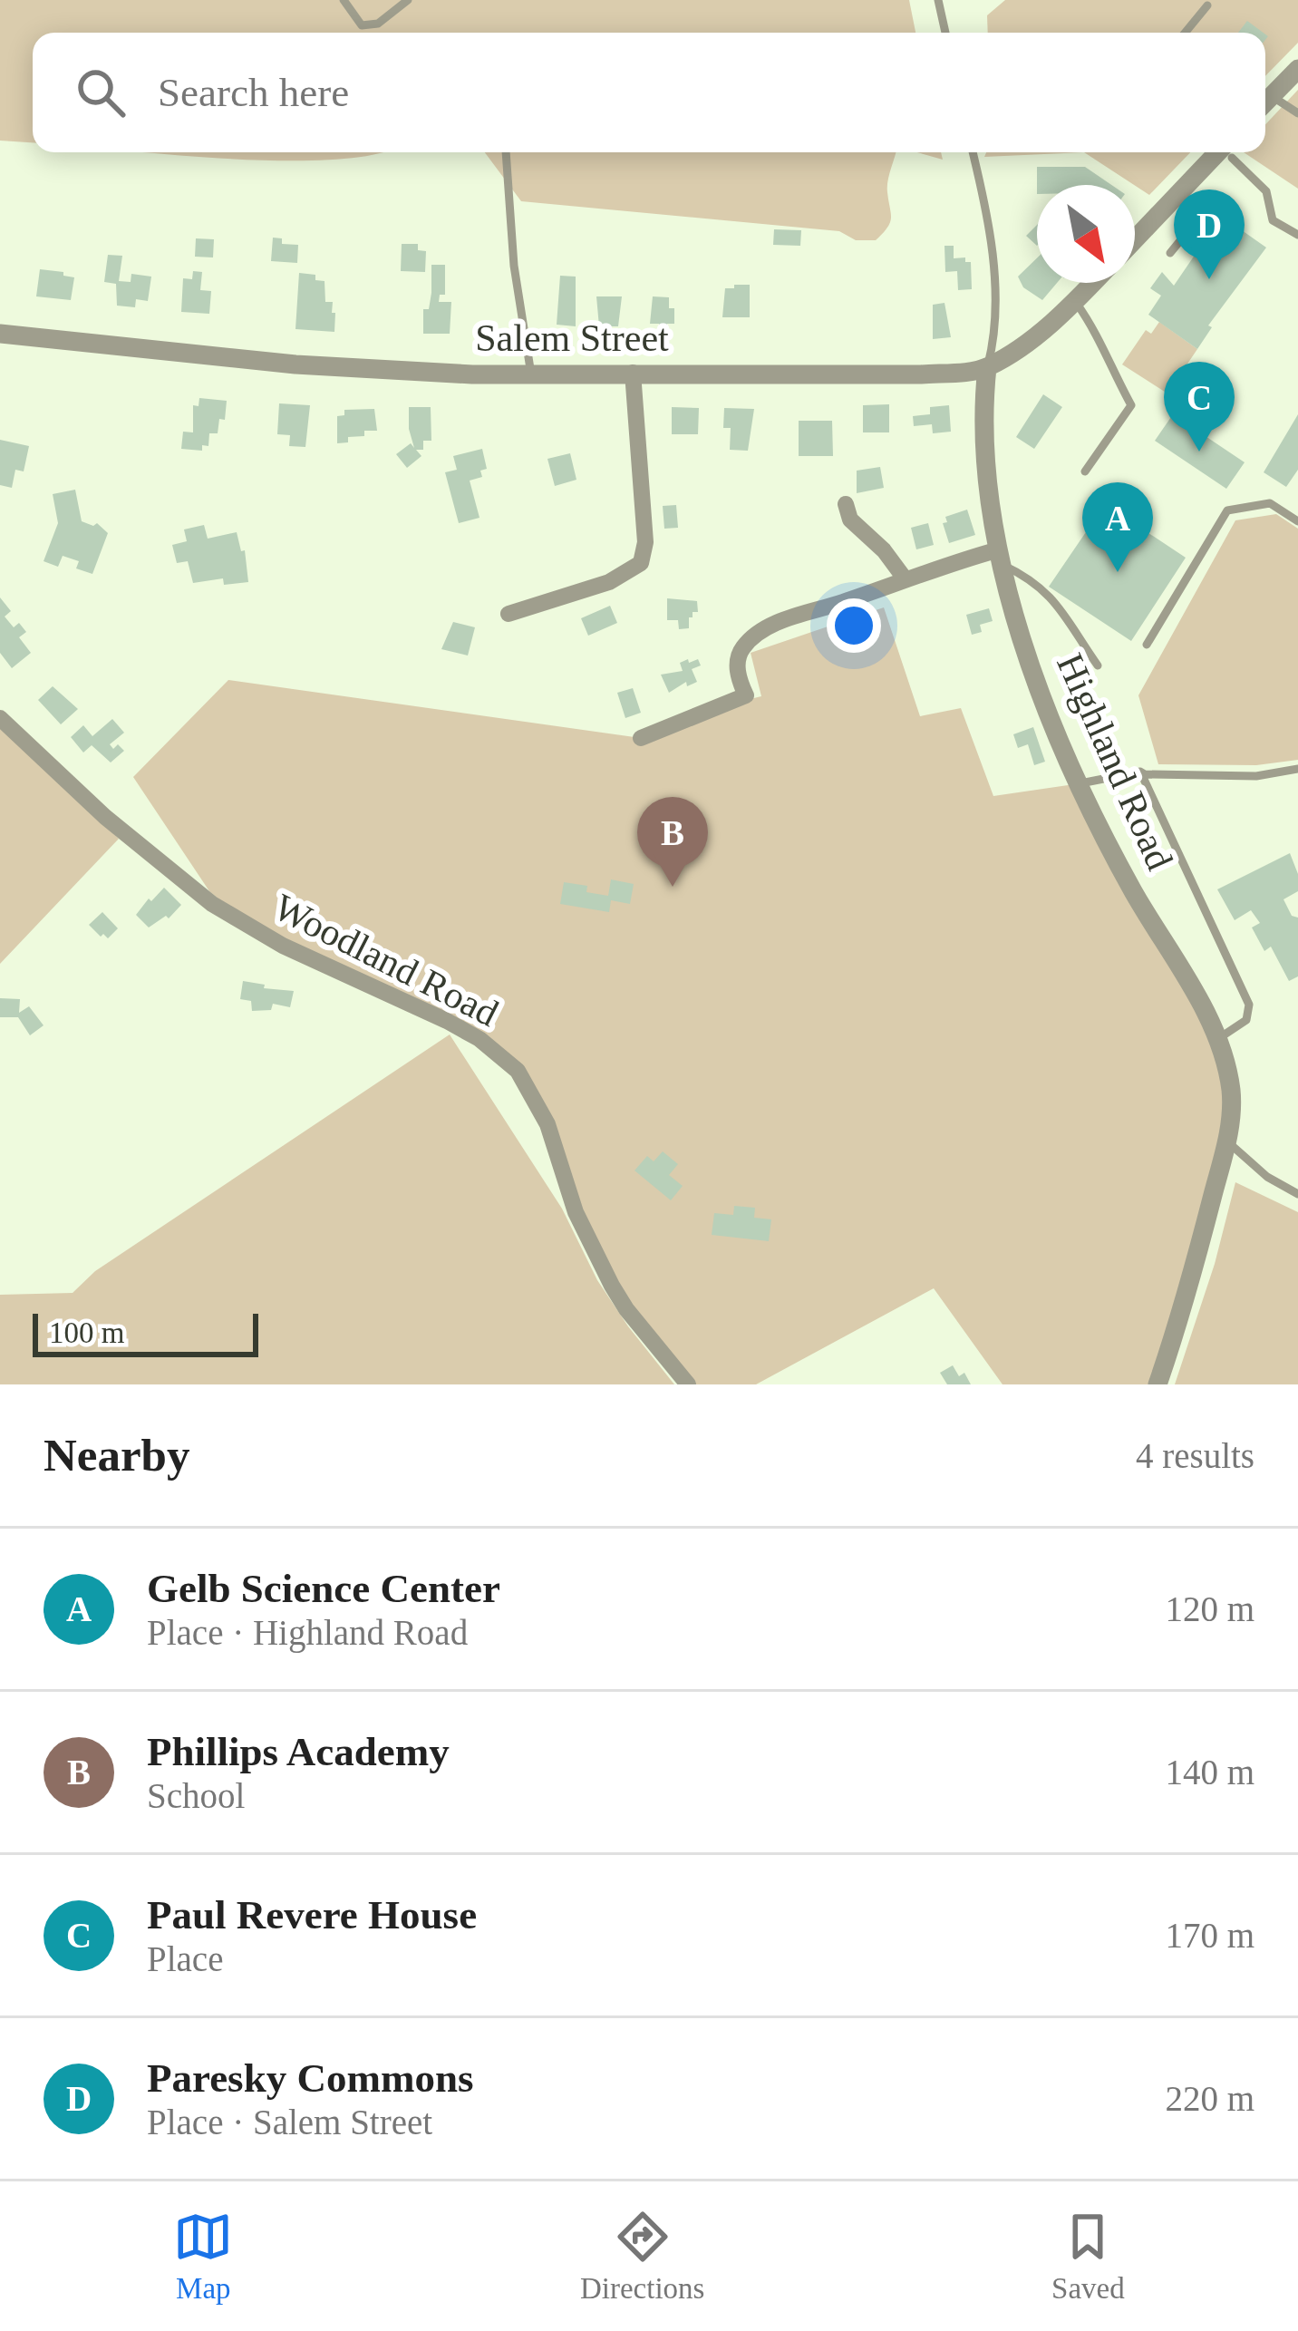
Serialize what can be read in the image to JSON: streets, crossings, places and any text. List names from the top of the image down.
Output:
{
  "streets": {
    "street": ["Salem Street", "Highland Road", "Woodland Road"]
  },
  "crossings": [
    ["Salem Street", "Highland Road"]
  ],
  "scale_bar": "100 m",
  "north": "bottom right",
  "page": {
    "search": "Search here",
    "pins": [
      "D",
      "C",
      "A",
      "B"
    ],
    "scale": "100 m",
    "heading": ["Nearby", "4 results"],
    "list": [
      {
        "mark": "A",
        "name": "Gelb Science Center",
        "note": "Place · Highland Road",
        "value": "120 m"
      },
      {
        "mark": "B",
        "name": "Phillips Academy",
        "note": "School",
        "value": "140 m"
      },
      {
        "mark": "C",
        "name": "Paul Revere House",
        "note": "Place",
        "value": "170 m"
      },
      {
        "mark": "D",
        "name": "Paresky Commons",
        "note": "Place · Salem Street",
        "value": "220 m"
      }
    ],
    "nav": ["Map", "Directions", "Saved"]
  }
}
